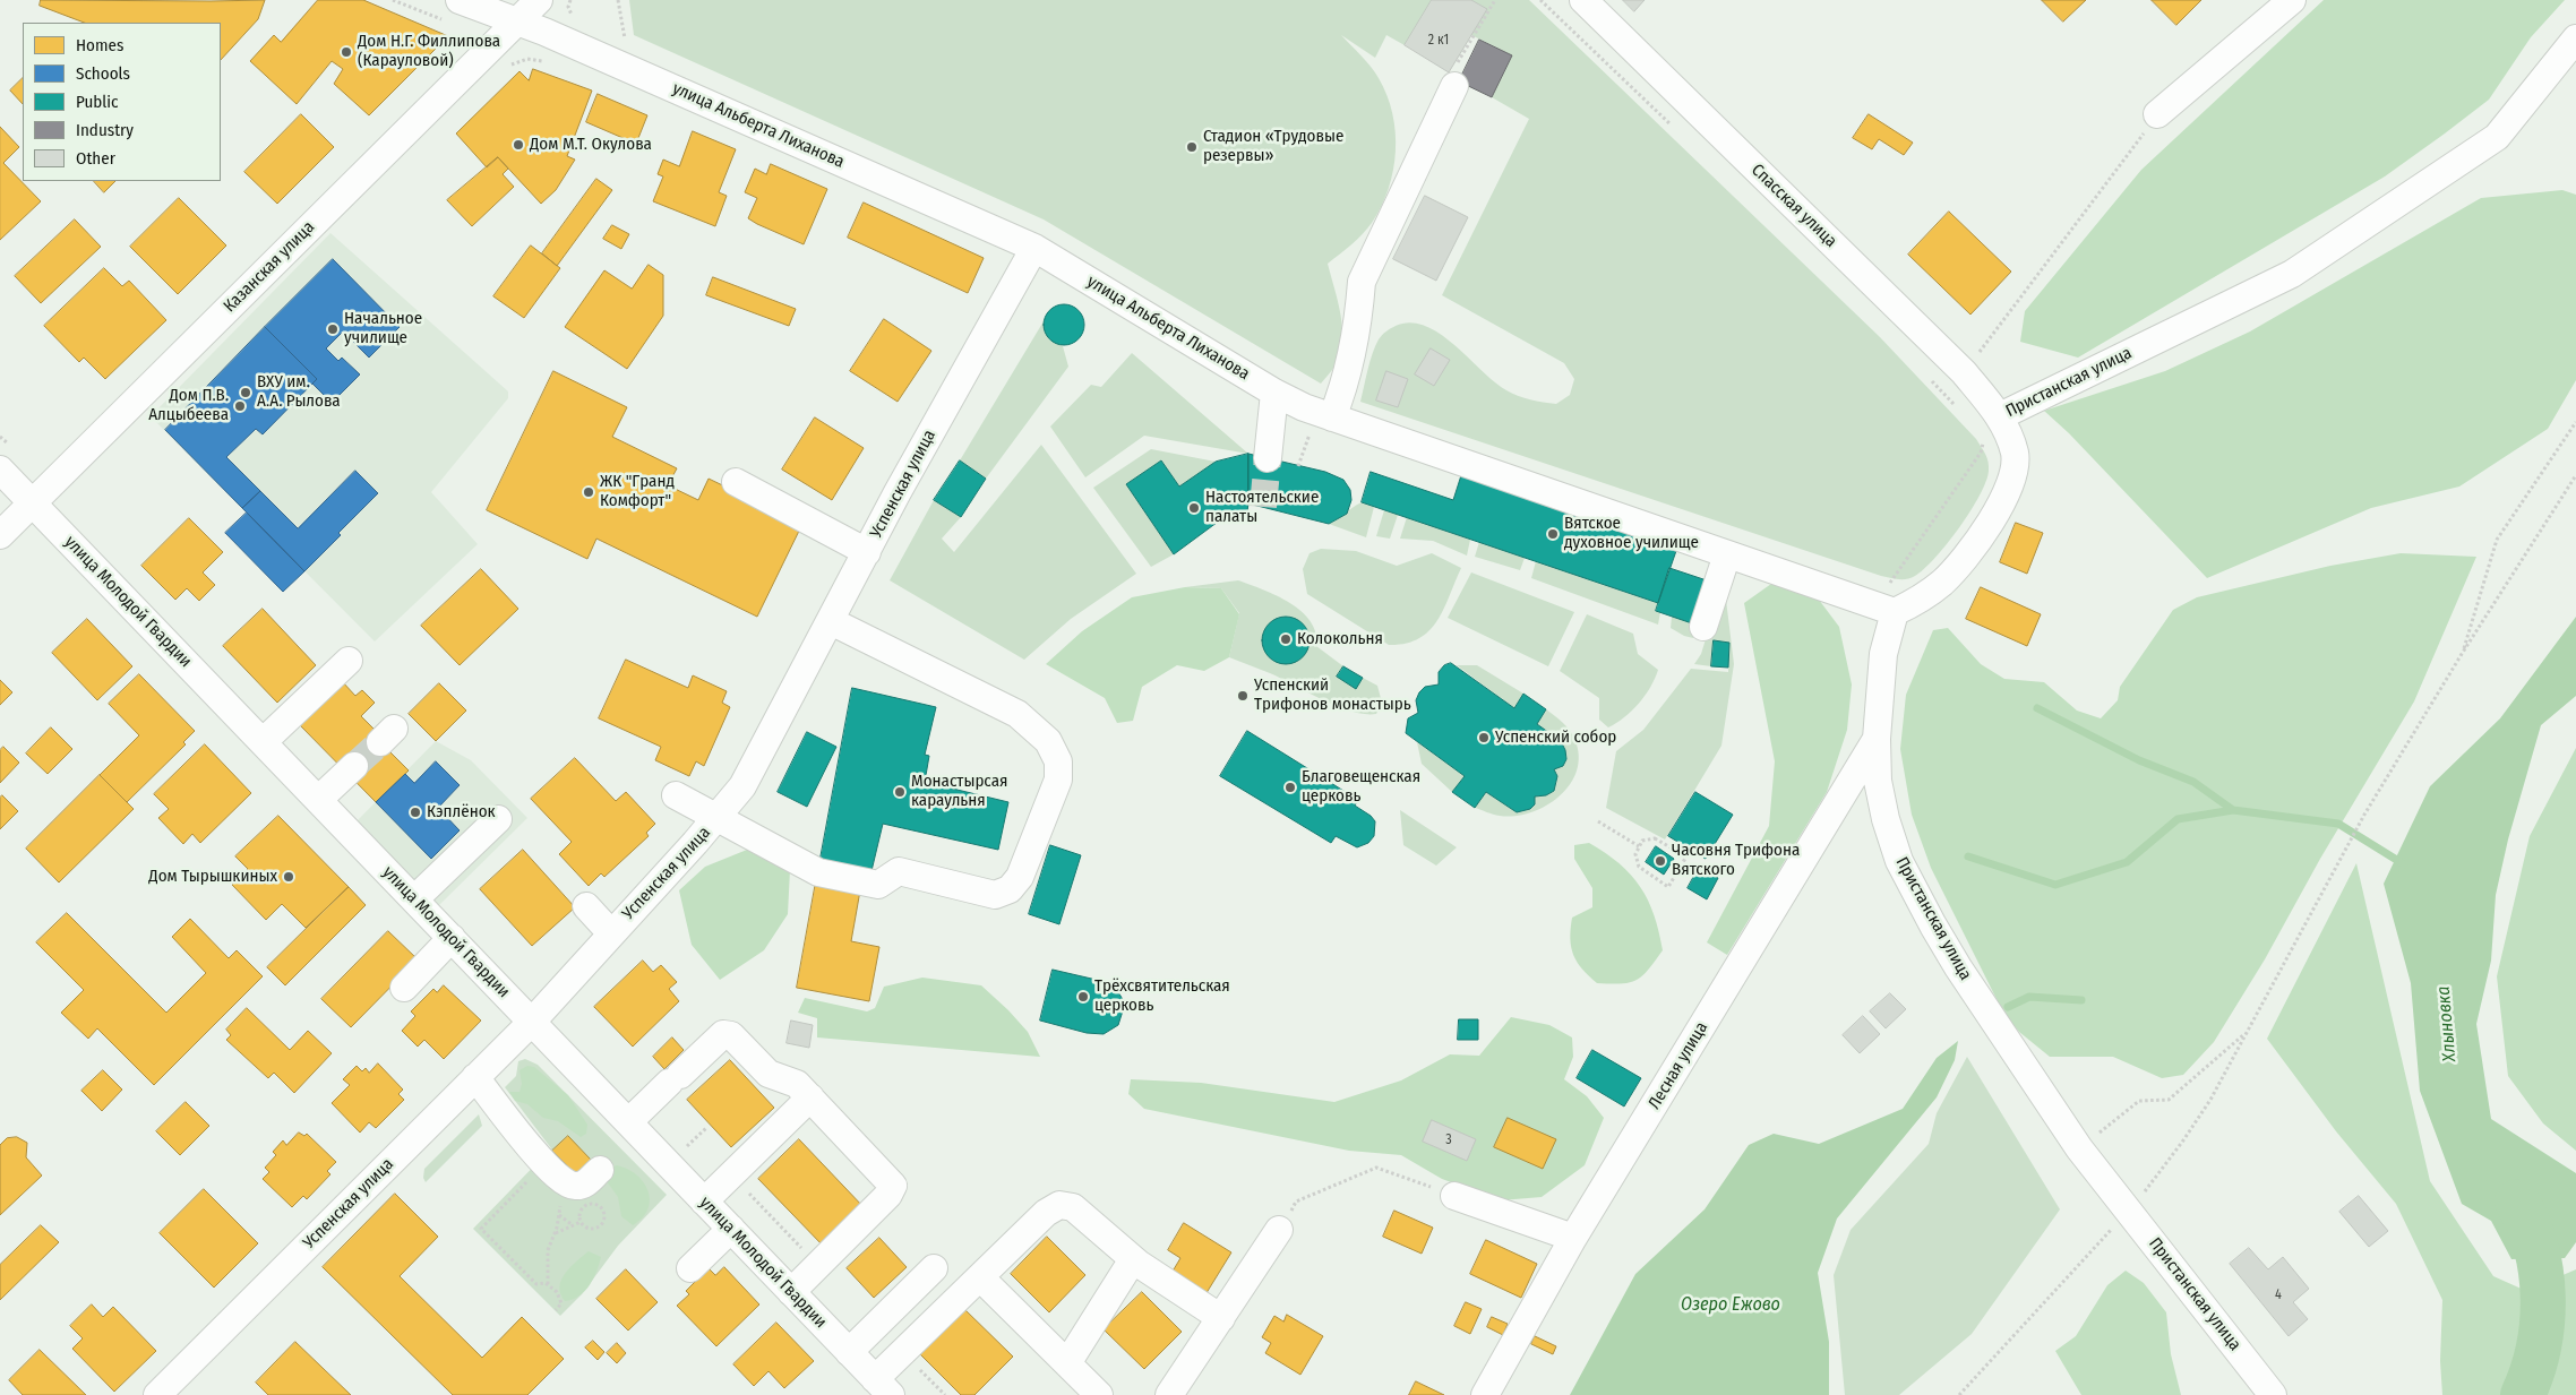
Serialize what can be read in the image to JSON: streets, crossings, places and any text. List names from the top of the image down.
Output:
{
  "streets": {
    "street": [
      "улица Альберта Лиханова",
      "Спасская улица",
      "Казанская улица",
      "Пристанская улица",
      "Успенская улица",
      "улица Молодой Гвардии",
      "Лесная улица"
    ]
  },
  "crossings": [
    ["улица Альберта Лиханова", "Казанская улица"],
    ["улица Альберта Лиханова", "Пристанская улица"],
    ["улица Альберта Лиханова", "Успенская улица"],
    ["Спасская улица", "Пристанская улица"],
    ["Казанская улица", "улица Молодой Гвардии"],
    ["Пристанская улица", "Лесная улица"],
    ["Успенская улица", "улица Молодой Гвардии"]
  ],
  "water": ["Хлыновка", "Озеро Ежово"],
  "places": [
    "Дом Н.Г. Филлипова (Карауловой)",
    "Дом М.Т. Окулова",
    "Стадион «Трудовые резервы»",
    "Начальное училище",
    "ВХУ им. А.А. Рылова",
    "Дом П.В. Алцыбеева",
    "ЖК \"Гранд Комфорт\"",
    "Настоятельские палаты",
    "Вятское духовное училище",
    "Колокольня",
    "Успенский Трифонов монастырь",
    "Успенский собор",
    "Благовещенская церковь",
    "Монастырсая караульня",
    "Кэплёнок",
    "Часовня Трифона Вятского",
    "Дом Тырышкиных",
    "Трёхсвятительская церковь"
  ],
  "house_numbers": ["2 к1", "3", "4"],
  "legend": [
    "Homes",
    "Schools",
    "Public",
    "Industry",
    "Other"
  ]
}
